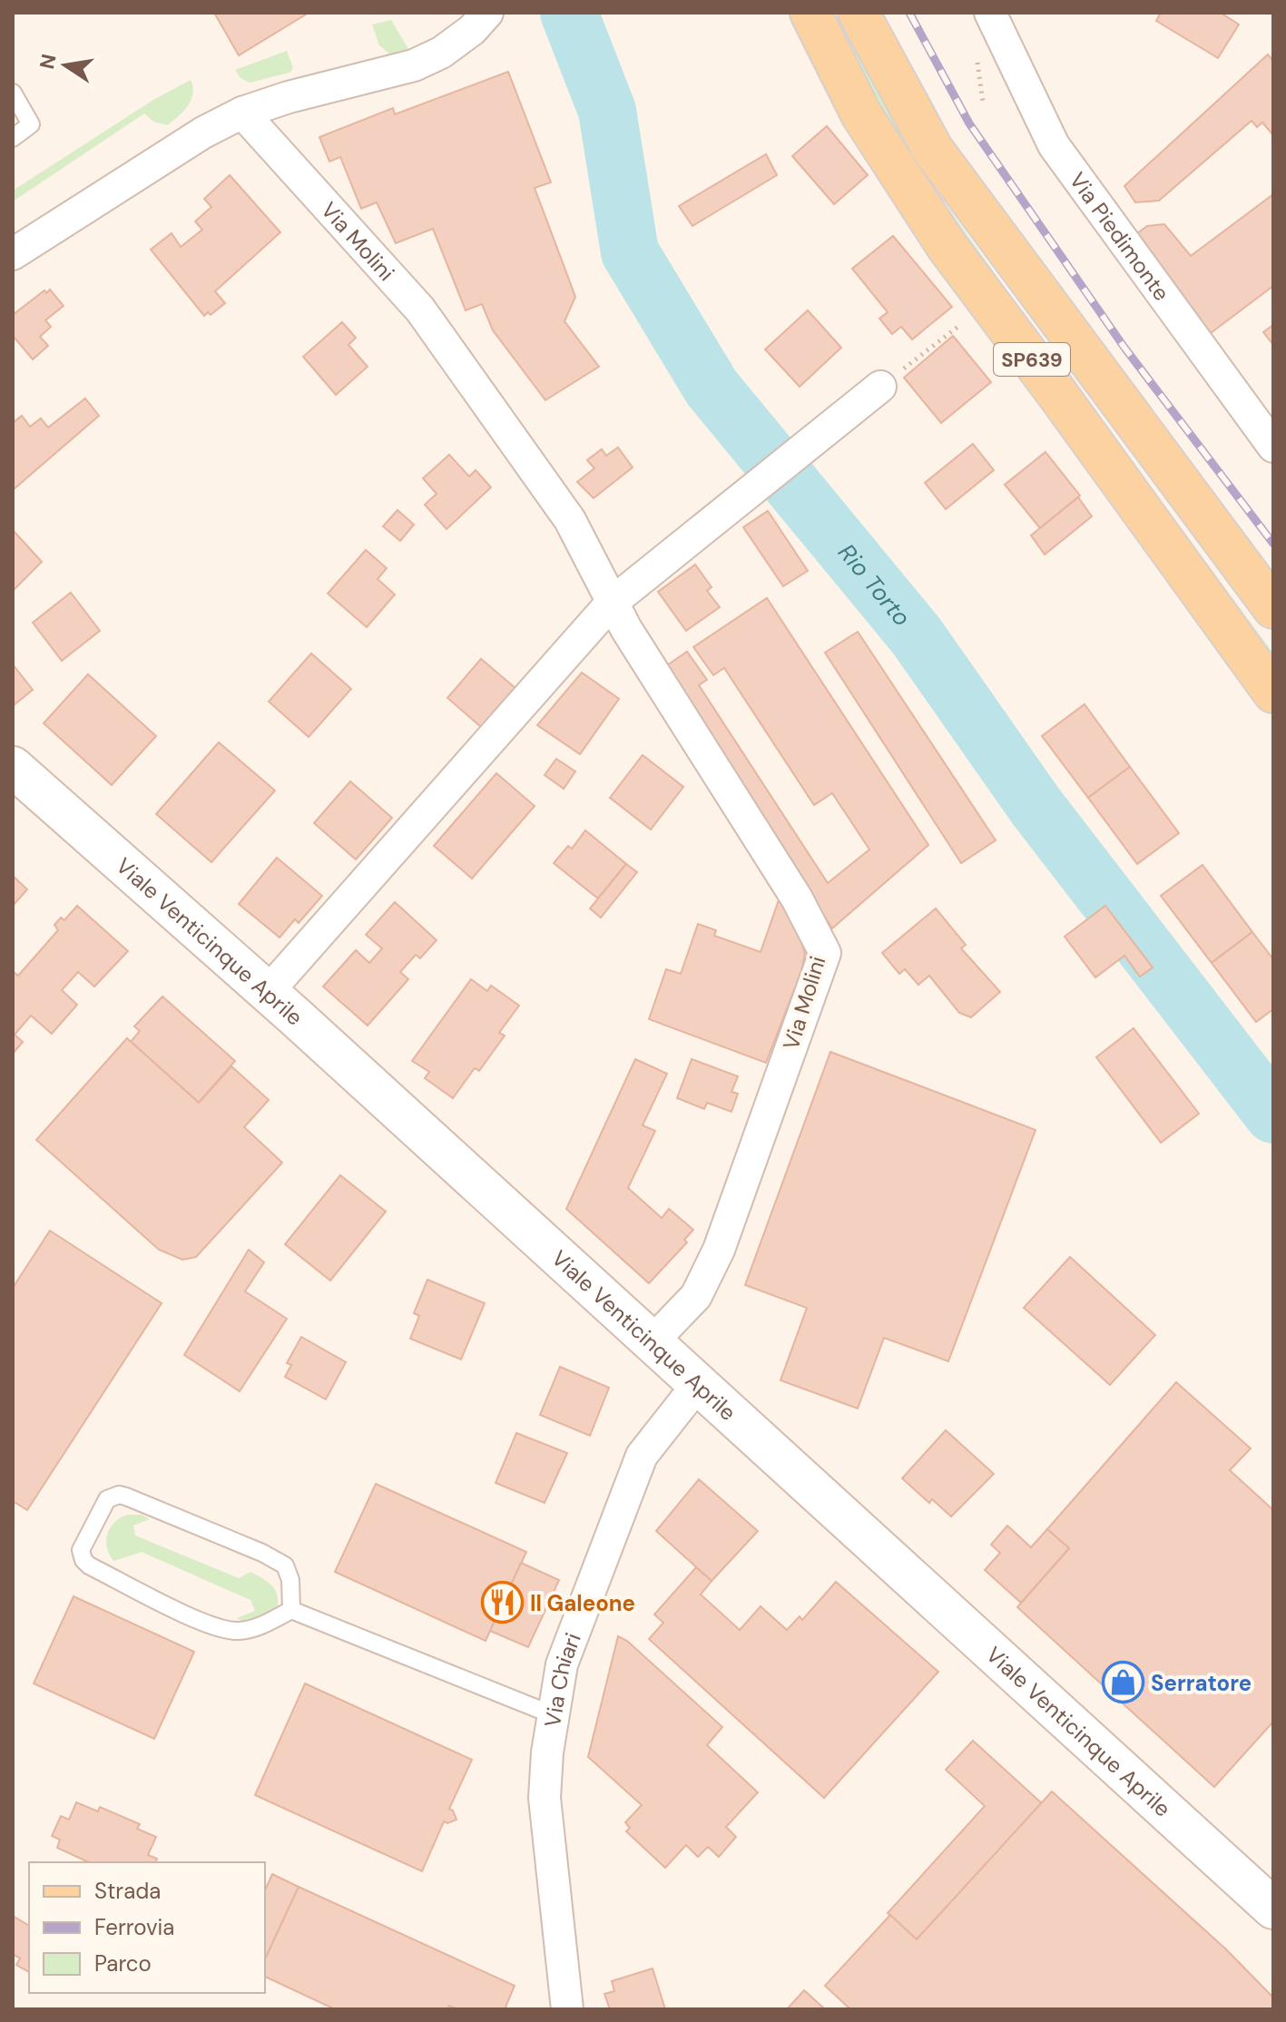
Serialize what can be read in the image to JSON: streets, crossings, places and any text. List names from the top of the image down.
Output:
{
  "streets": {
    "main road": ["SP639", "Viale Venticinque Aprile"],
    "street": ["Via Piedimonte", "Via Molini", "Via Chiari"]
  },
  "crossings": [
    ["Via Molini", "Viale Venticinque Aprile"],
    ["Viale Venticinque Aprile", "Via Chiari"]
  ],
  "water": ["Rio Torto"],
  "places": {
    "restaurant": ["Il Galeone"],
    "shop": ["Serratore"]
  },
  "legend": ["Strada", "Ferrovia", "Parco"],
  "north": "left"
}
